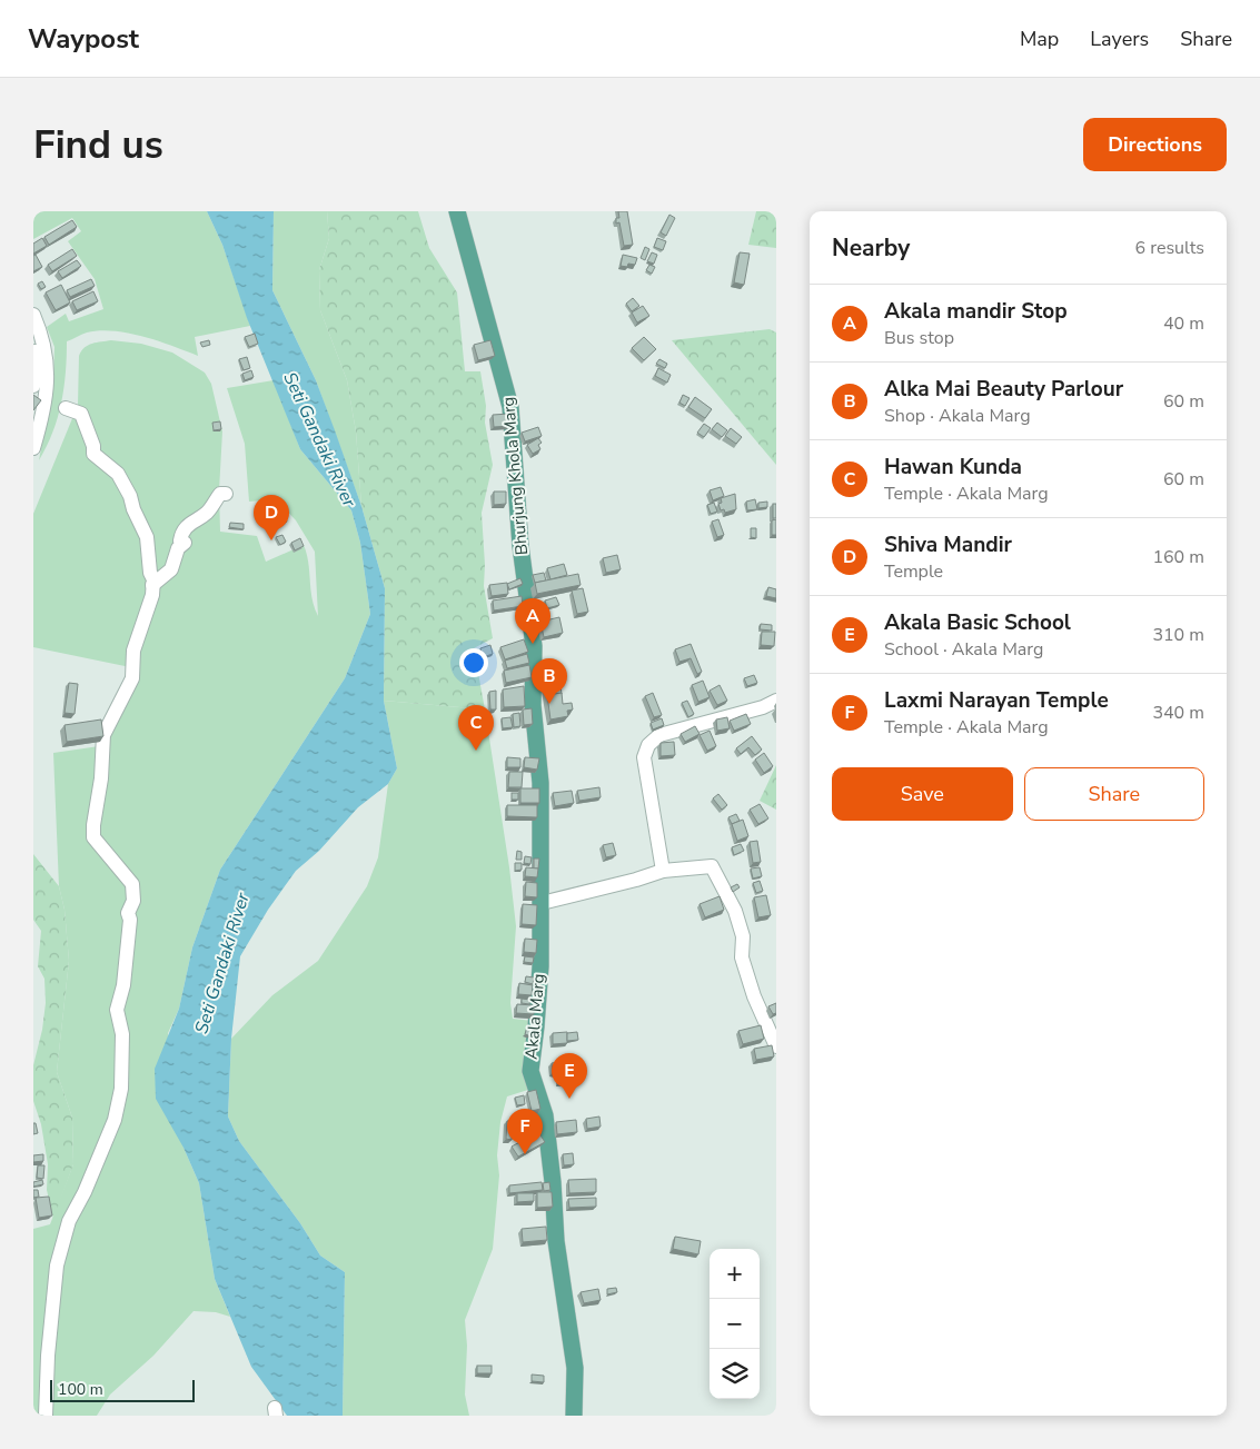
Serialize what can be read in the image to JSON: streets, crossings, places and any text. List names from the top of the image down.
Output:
{
  "streets": {
    "main road": ["Bhurjung Khola Marg", "Akala Marg"]
  },
  "crossings": [
    ["Bhurjung Khola Marg", "Akala Marg"]
  ],
  "water": ["Seti Gandaki River"],
  "scale_bar": "100 m",
  "page": {
    "header": "Waypost",
    "nav": ["Map", "Layers", "Share"],
    "buttons": [
      "Directions",
      ["Save", "Share"]
    ],
    "title": "Find us",
    "heading": ["Nearby", "6 results"],
    "list": [
      {
        "mark": "A",
        "name": "Akala mandir Stop",
        "note": "Bus stop",
        "value": "40 m"
      },
      {
        "mark": "B",
        "name": "Alka Mai Beauty Parlour",
        "note": "Shop · Akala Marg",
        "value": "60 m"
      },
      {
        "mark": "C",
        "name": "Hawan Kunda",
        "note": "Temple · Akala Marg",
        "value": "60 m"
      },
      {
        "mark": "D",
        "name": "Shiva Mandir",
        "note": "Temple",
        "value": "160 m"
      },
      {
        "mark": "E",
        "name": "Akala Basic School",
        "note": "School · Akala Marg",
        "value": "310 m"
      },
      {
        "mark": "F",
        "name": "Laxmi Narayan Temple",
        "note": "Temple · Akala Marg",
        "value": "340 m"
      }
    ],
    "pins": [
      "D",
      "A",
      "B",
      "C",
      "E",
      "F"
    ],
    "map_buttons": ["+", "−"],
    "scale": "100 m"
  }
}
